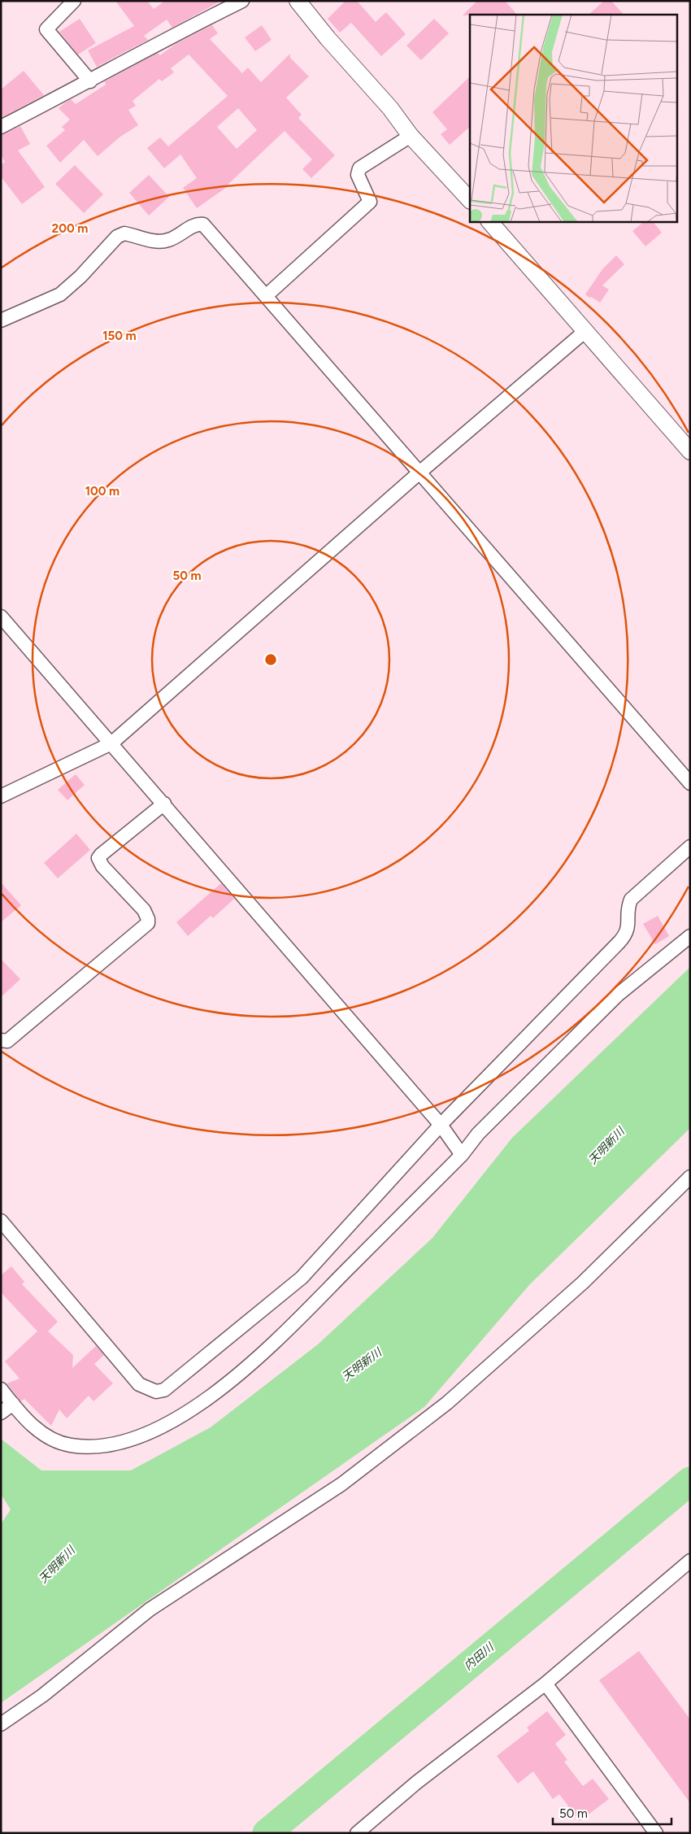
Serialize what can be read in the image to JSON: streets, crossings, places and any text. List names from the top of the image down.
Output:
{
  "water": ["天明新川", "内田川"],
  "scale_bar": "50 m",
  "rings": [
    "200 m",
    "150 m",
    "100 m",
    "50 m"
  ]
}
